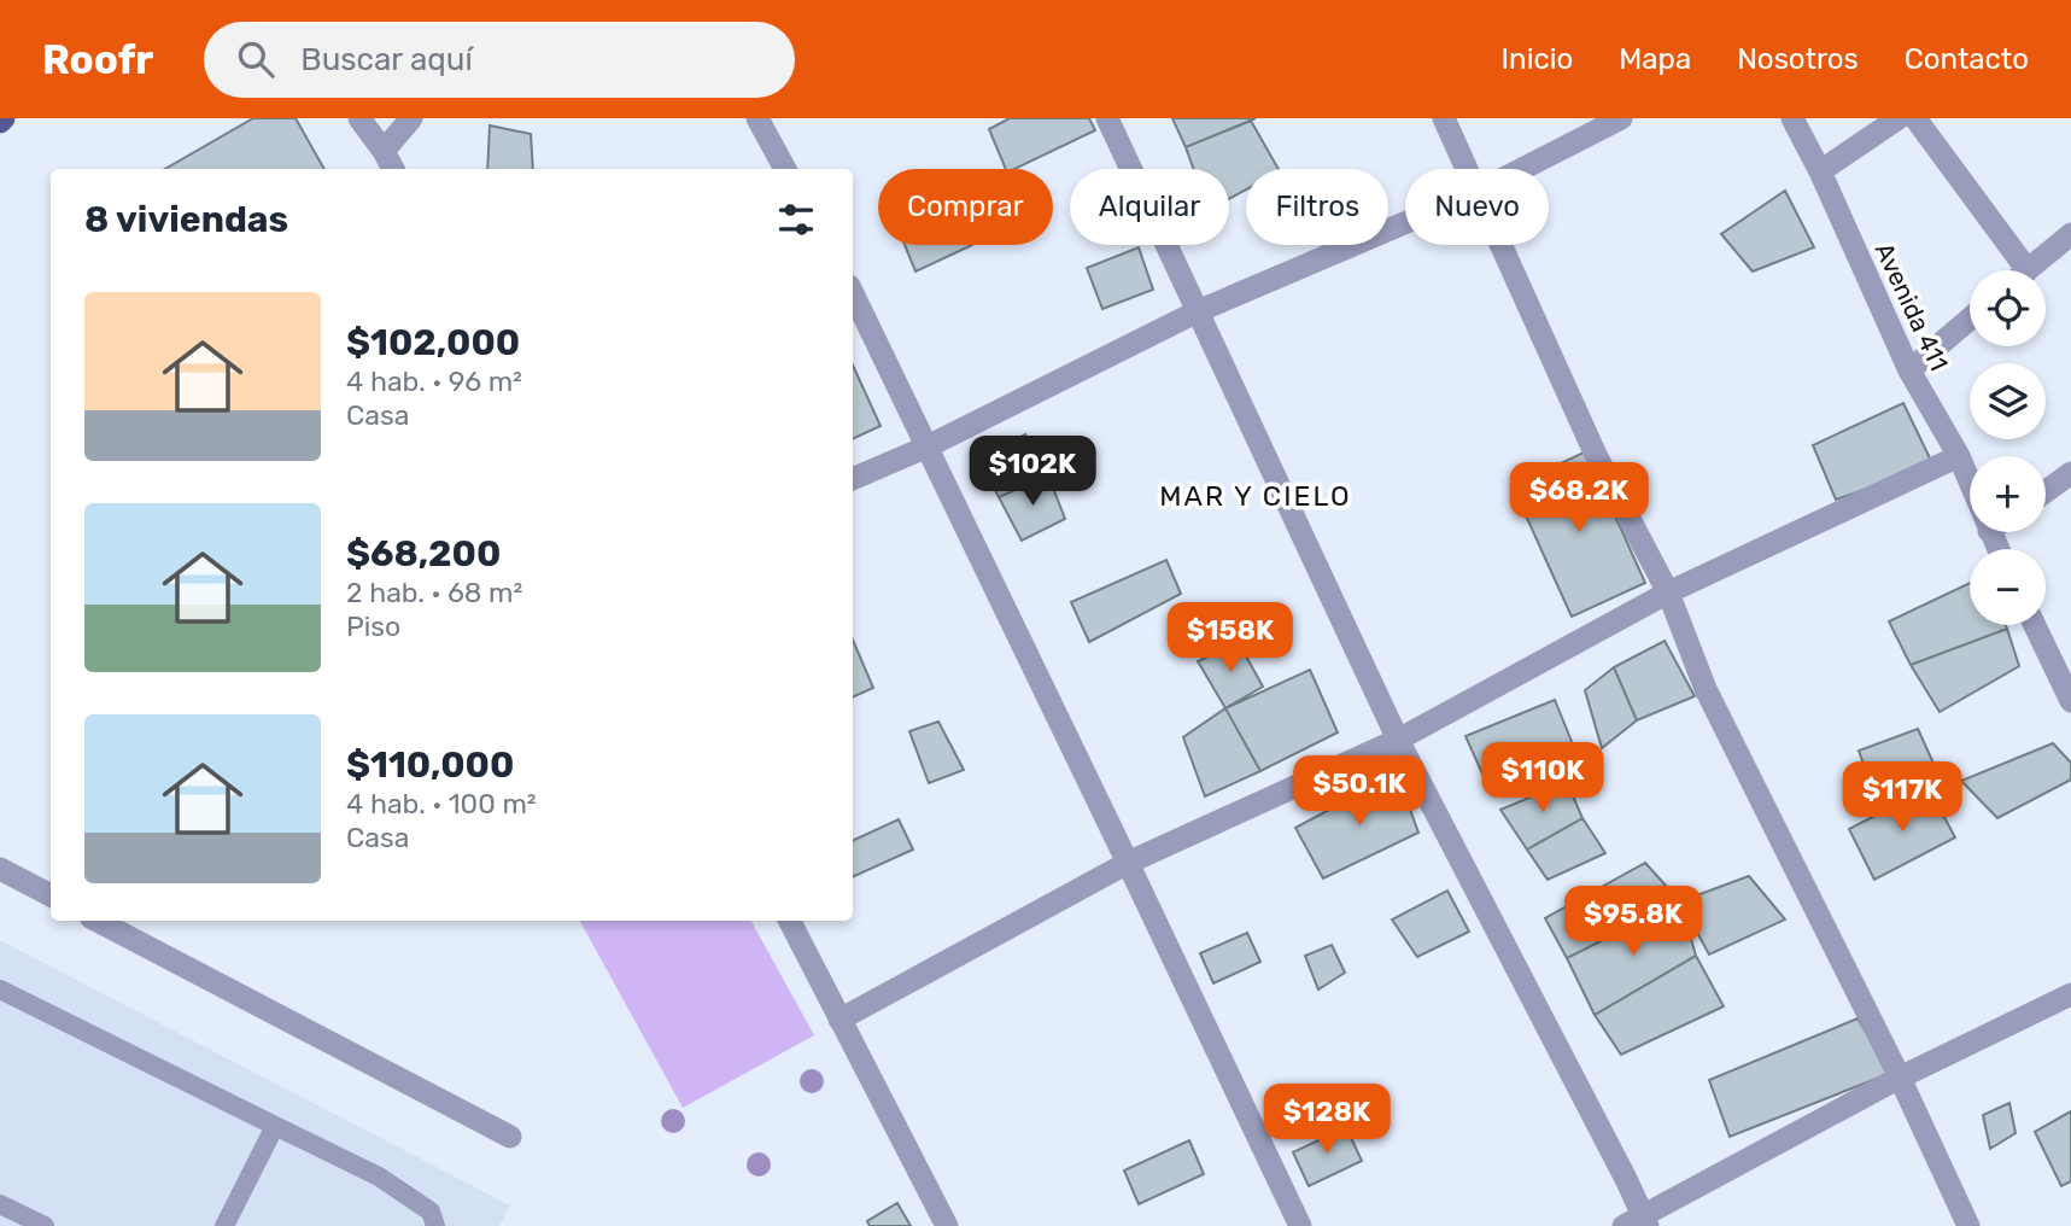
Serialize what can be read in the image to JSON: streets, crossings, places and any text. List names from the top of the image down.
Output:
{
  "streets": {
    "street": ["Avenida 411"]
  },
  "districts": ["MAR Y CIELO"],
  "page": {
    "header": "Roofr",
    "search": "Buscar aquí",
    "nav": [
      "Inicio",
      "Mapa",
      "Nosotros",
      "Contacto"
    ],
    "chip": [
      "Comprar",
      "Alquilar",
      "Filtros",
      "Nuevo"
    ],
    "heading": "8 viviendas",
    "map_buttons": ["+", "−"],
    "list": [
      {
        "name": "$102,000",
        "note": "4 hab. · 96 m² · Casa"
      },
      {
        "name": "$68,200",
        "note": "2 hab. · 68 m² · Piso"
      },
      {
        "name": "$110,000",
        "note": "4 hab. · 100 m² · Casa"
      }
    ],
    "price": [
      "$102K",
      "$68.2K",
      "$158K",
      "$110K",
      "$50.1K",
      "$117K",
      "$95.8K",
      "$128K"
    ]
  }
}
